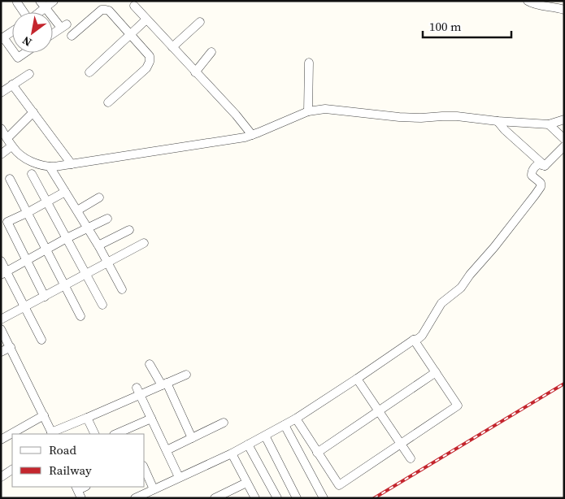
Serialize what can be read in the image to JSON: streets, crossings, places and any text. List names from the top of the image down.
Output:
{
  "legend": ["Road", "Railway"],
  "scale_bar": "100 m",
  "north": "bottom left"
}
